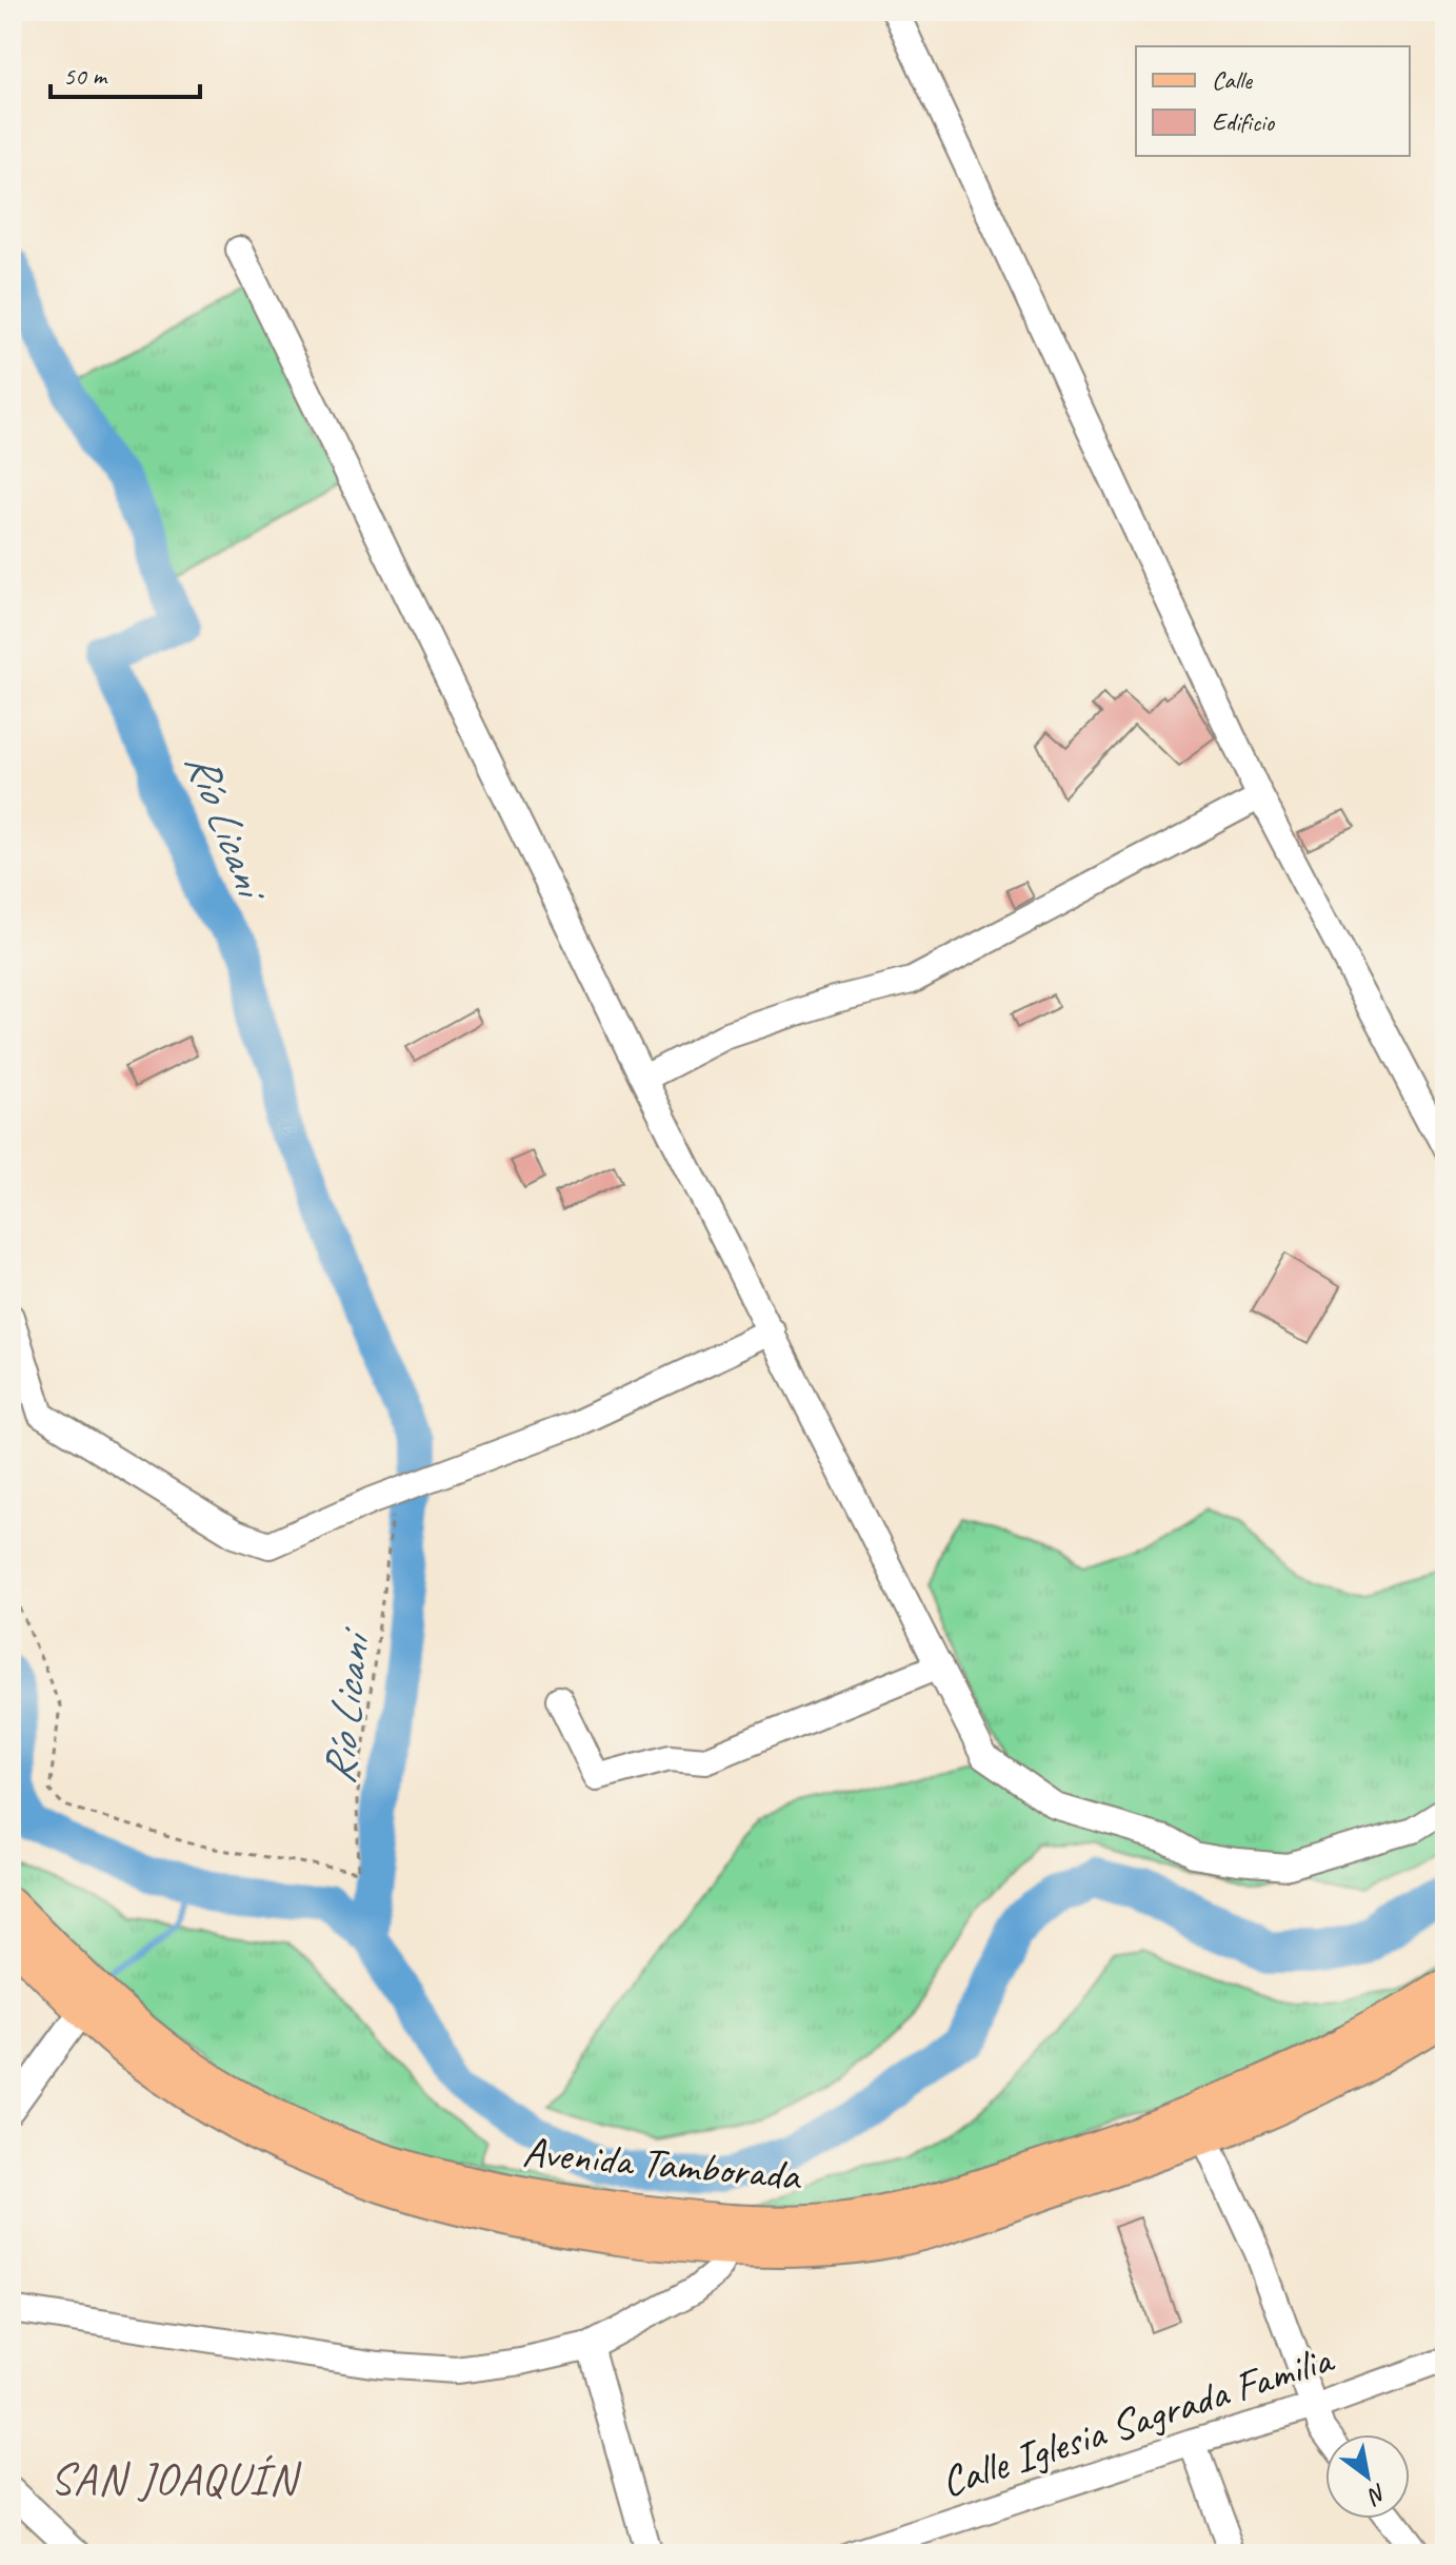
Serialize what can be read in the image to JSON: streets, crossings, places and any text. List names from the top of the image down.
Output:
{
  "streets": {
    "main road": ["Avenida Tamborada"],
    "street": ["Calle Iglesia Sagrada Familia"]
  },
  "districts": ["SAN JOAQUÍN"],
  "water": ["Río Licani"],
  "legend": ["Calle", "Edificio"],
  "scale_bar": "50 m",
  "north": "bottom right"
}
